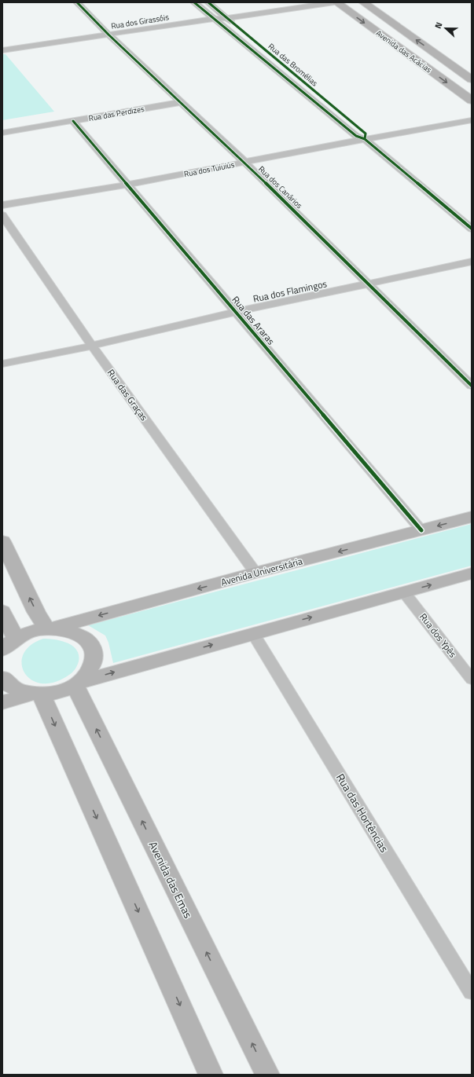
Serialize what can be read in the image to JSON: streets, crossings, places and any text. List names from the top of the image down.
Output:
{
  "streets": {
    "street": [
      "Rua dos Girassóis",
      "Avenida das Acácias",
      "Rua das Bromélias",
      "Rua das Perdizes",
      "Rua dos Tuiuiús",
      "Rua dos Canários",
      "Rua dos Flamingos",
      "Rua das Araras",
      "Rua das Graças",
      "Avenida Universitária",
      "Rua dos Ypês",
      "Rua das Hortências",
      "Avenida das Emas"
    ]
  },
  "crossings": [
    ["Rua dos Girassóis", "Avenida das Acácias"],
    ["Rua dos Girassóis", "Rua das Bromélias"],
    ["Rua dos Girassóis", "Rua dos Canários"],
    ["Rua das Bromélias", "Rua dos Tuiuiús"],
    ["Rua das Perdizes", "Rua dos Canários"],
    ["Rua das Perdizes", "Rua das Araras"],
    ["Rua dos Tuiuiús", "Rua dos Canários"],
    ["Rua dos Tuiuiús", "Rua das Araras"],
    ["Rua dos Canários", "Rua dos Flamingos"],
    ["Rua dos Flamingos", "Rua das Araras"],
    ["Rua dos Flamingos", "Rua das Graças"],
    ["Rua das Araras", "Avenida Universitária"],
    ["Rua das Graças", "Avenida Universitária"]
  ],
  "north": "left"
}
